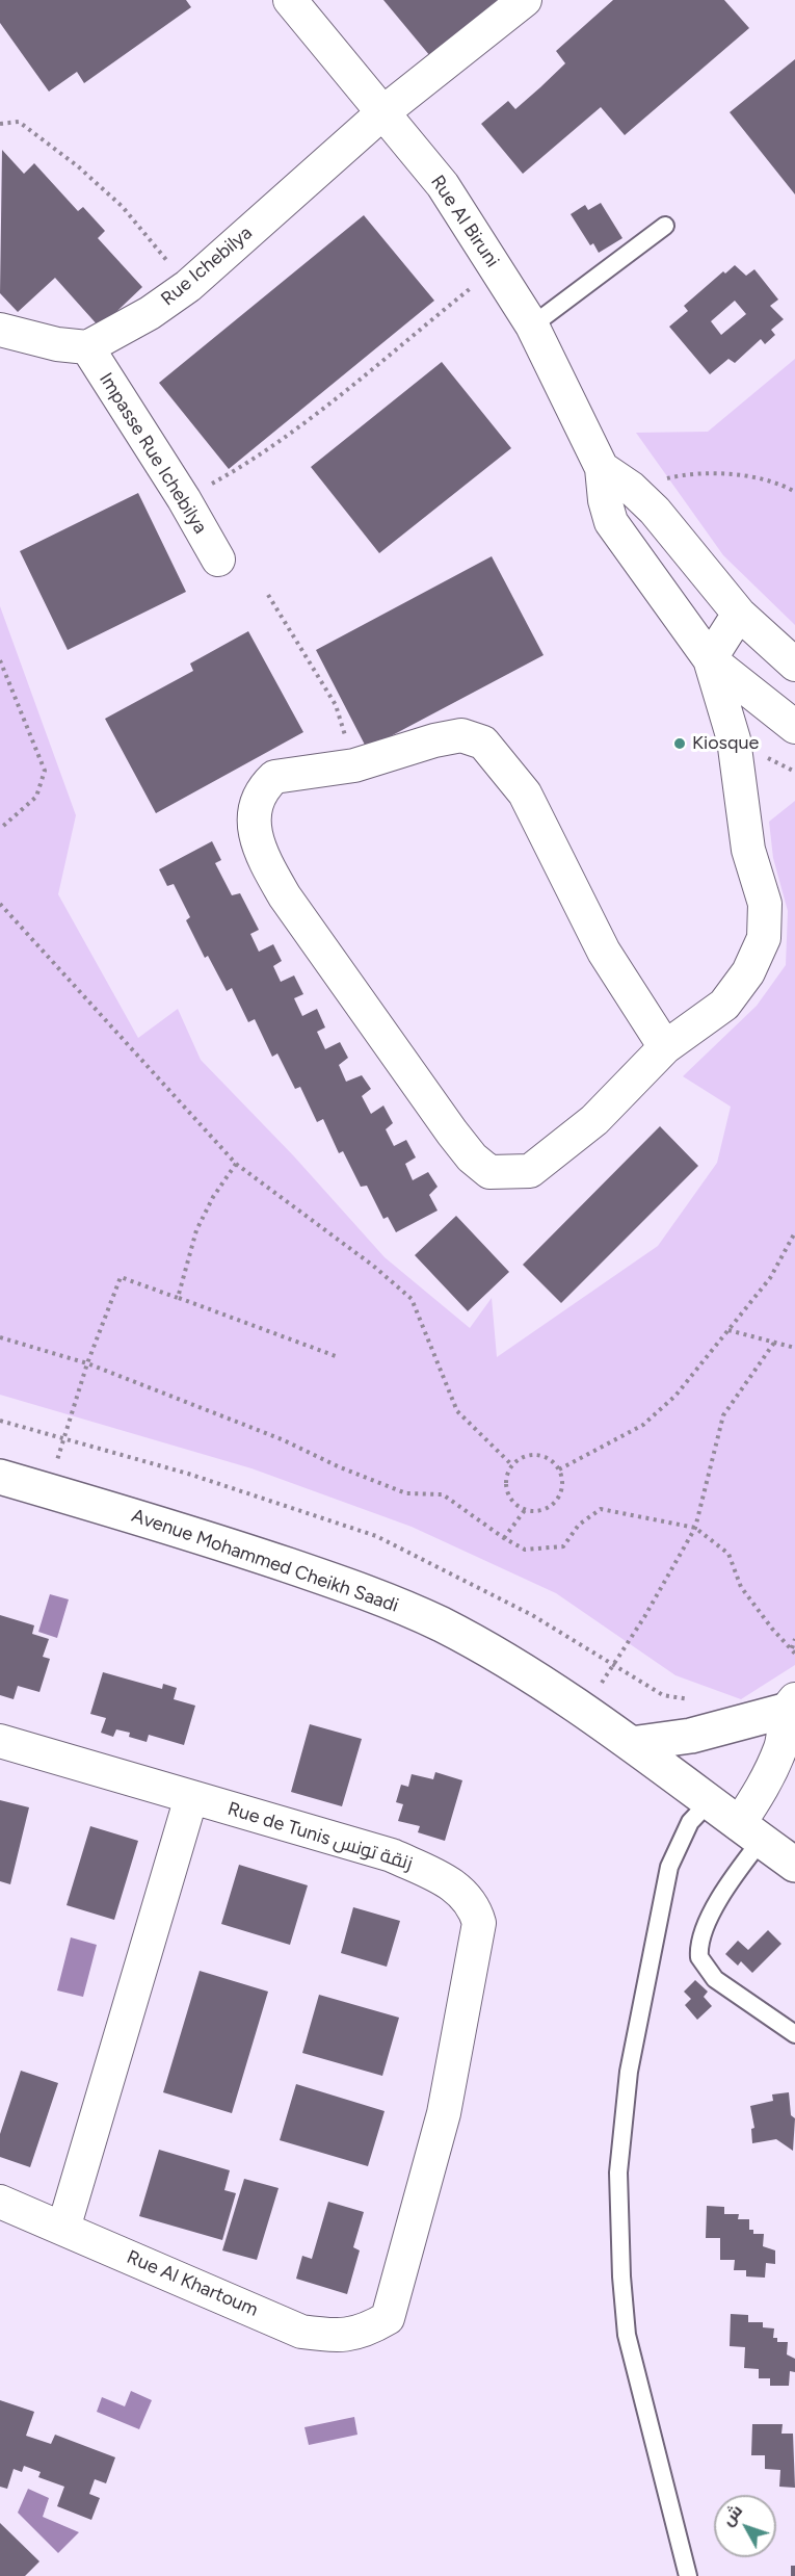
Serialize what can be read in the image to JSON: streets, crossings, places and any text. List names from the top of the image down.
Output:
{
  "streets": {
    "main road": ["Avenue Mohammed Cheikh Saadi"],
    "street": [
      "Rue Al Biruni",
      "Rue Ichebilya",
      "Impasse Rue Ichebilya",
      "Rue de Tunis زنقة تونس",
      "Rue Al Khartoum"
    ]
  },
  "crossings": [
    ["Rue Al Biruni", "Rue Ichebilya"],
    ["Rue Ichebilya", "Impasse Rue Ichebilya"],
    ["Rue de Tunis زنقة تونس", "Rue Al Khartoum"]
  ],
  "places": ["Kiosque"],
  "north": "top left"
}
